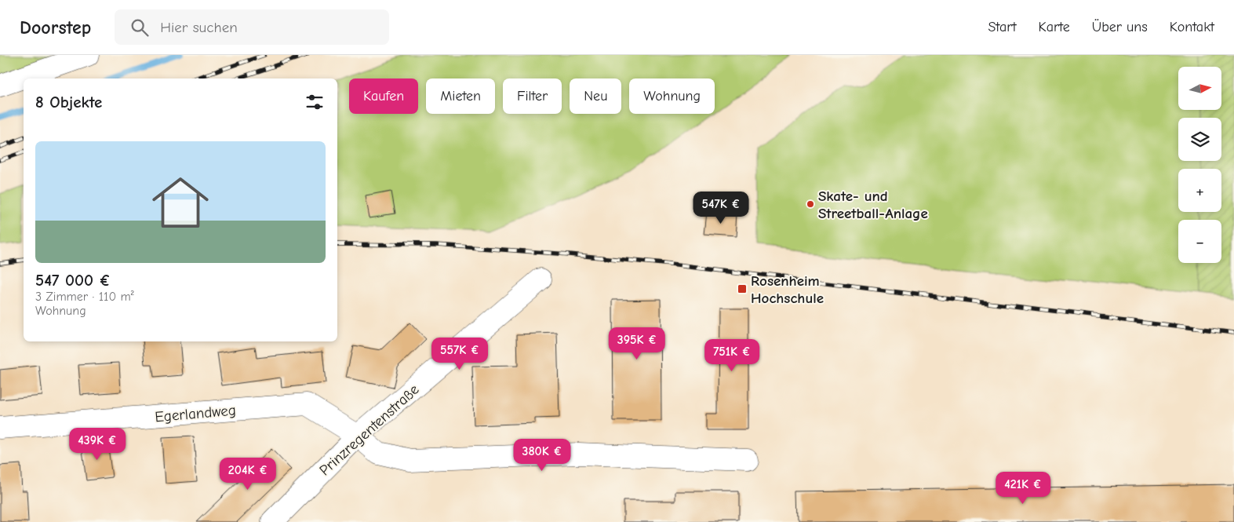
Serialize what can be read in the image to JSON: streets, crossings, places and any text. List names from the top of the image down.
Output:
{
  "streets": {
    "street": ["Egerlandweg", "Prinzregentenstraße"]
  },
  "crossings": [
    ["Egerlandweg", "Prinzregentenstraße"]
  ],
  "places": {
    "other": ["Skate- und Streetball-Anlage"],
    "transit": ["Rosenheim Hochschule"]
  },
  "north": "right",
  "page": {
    "header": "Doorstep",
    "search": "Hier suchen",
    "nav": [
      "Start",
      "Karte",
      "Über uns",
      "Kontakt"
    ],
    "map_buttons": ["+", "−"],
    "chip": [
      "Kaufen",
      "Mieten",
      "Filter",
      "Neu",
      "Wohnung"
    ],
    "heading": "8 Objekte",
    "list": [
      {
        "name": "547 000 €",
        "note": "3 Zimmer · 110 m² · Wohnung"
      }
    ],
    "price": [
      "547K €",
      "395K €",
      "557K €",
      "751K €",
      "439K €",
      "380K €",
      "204K €",
      "421K €"
    ]
  }
}
